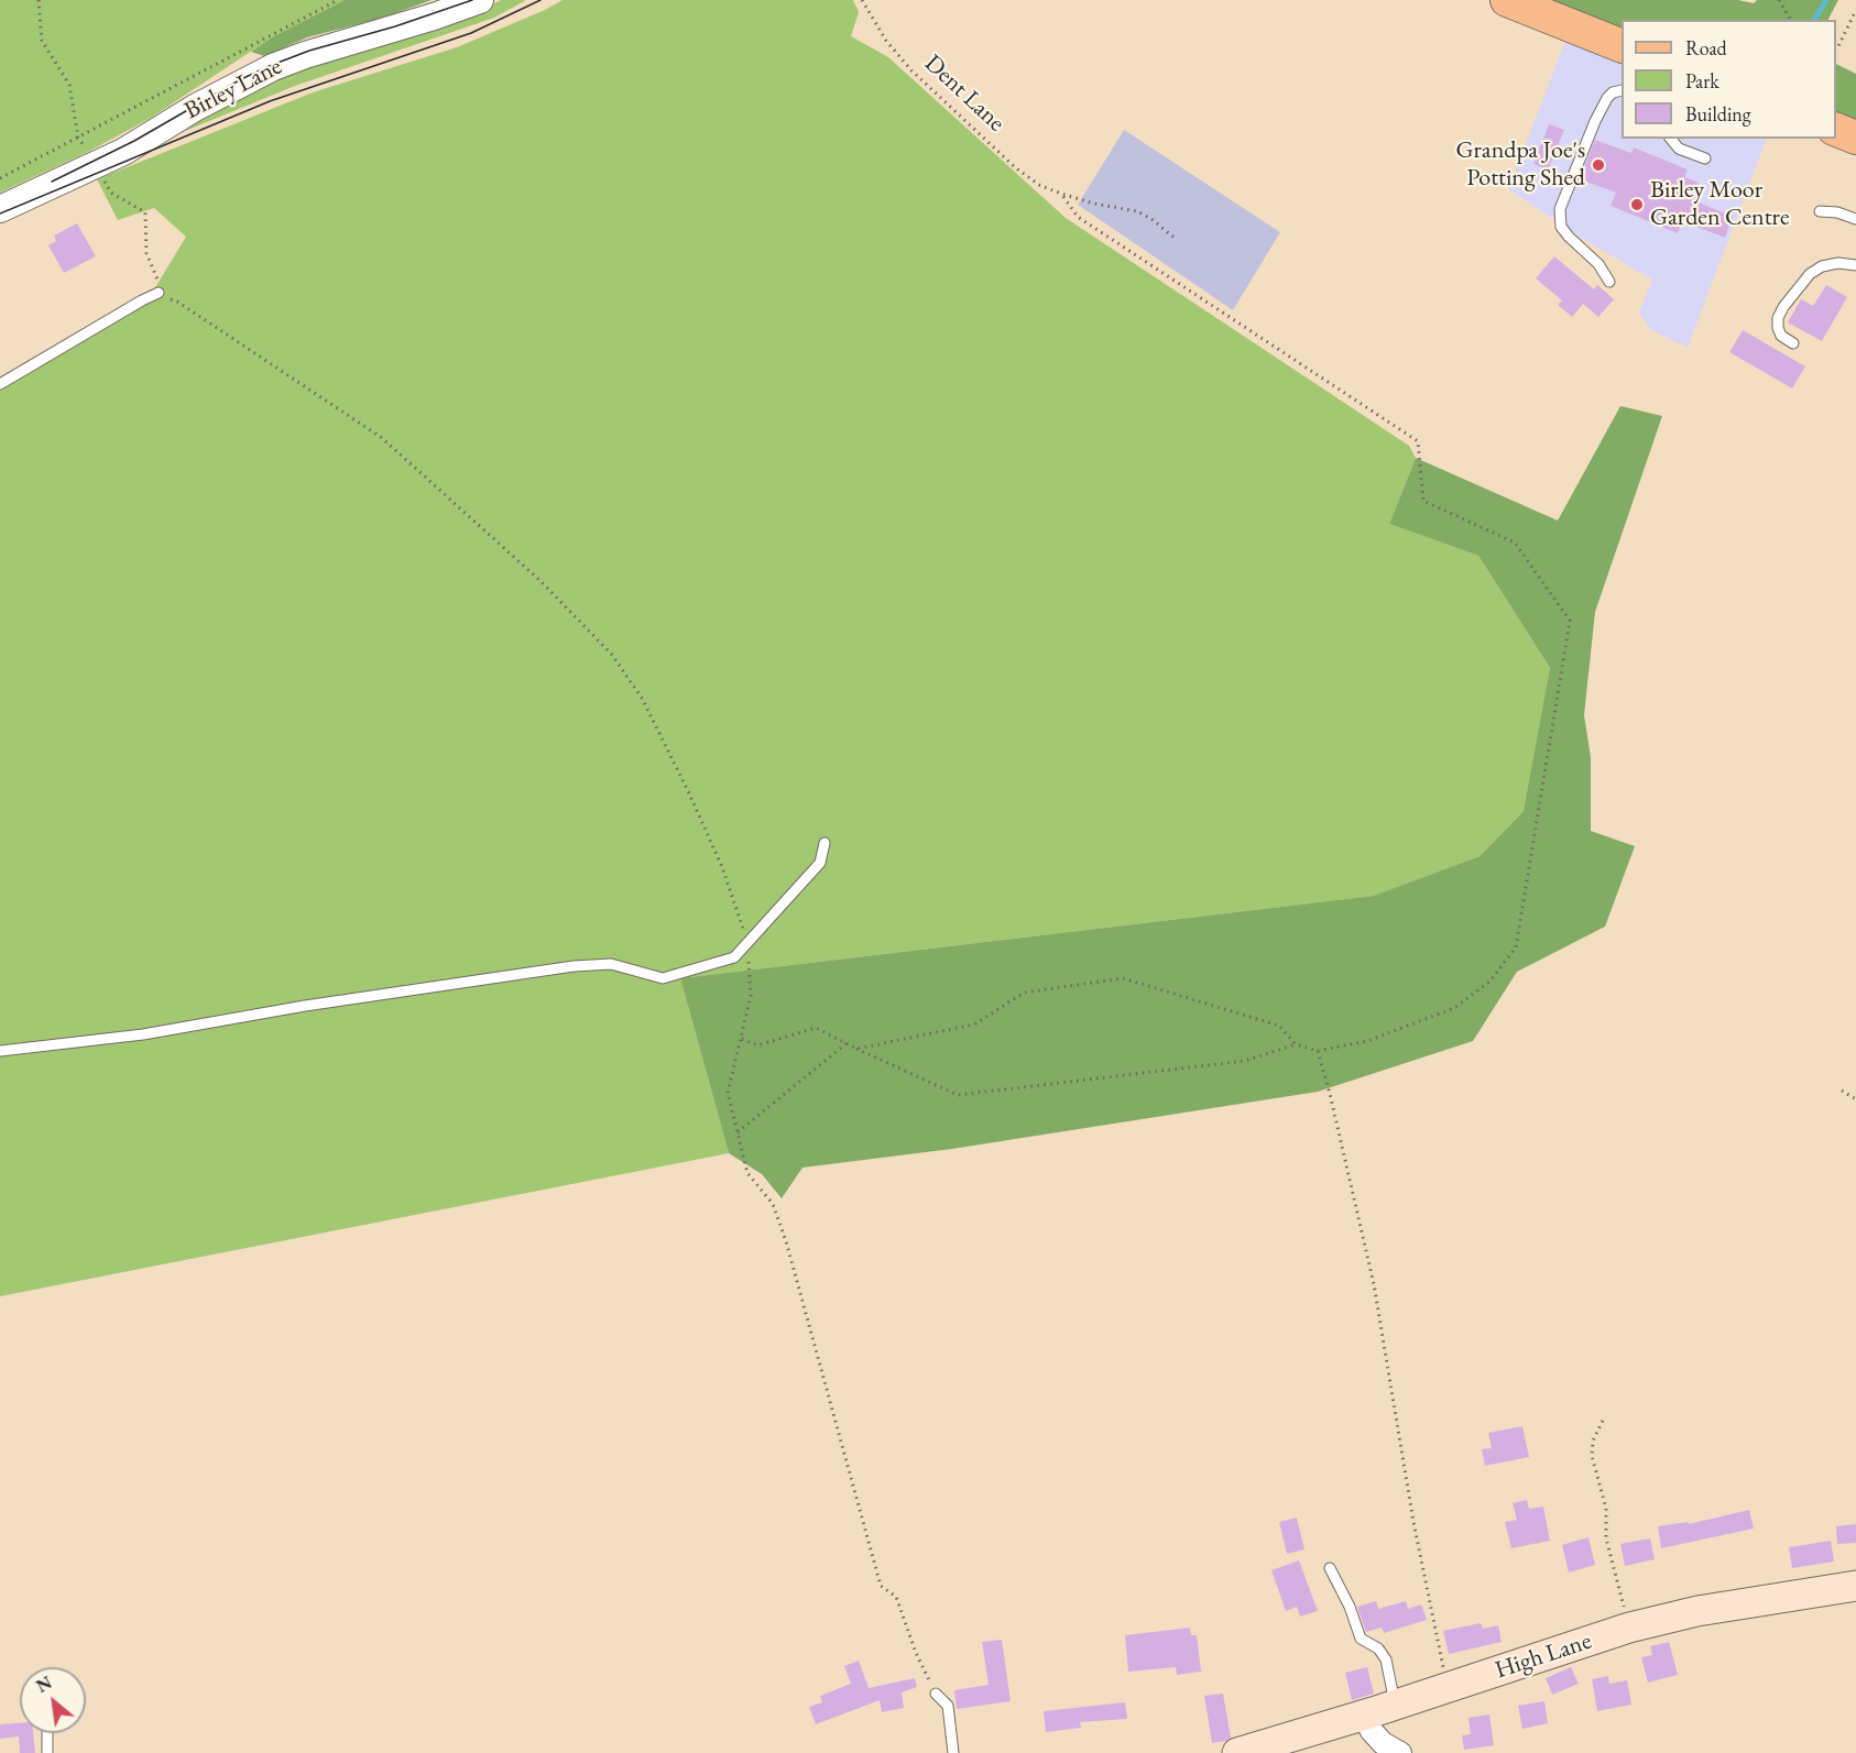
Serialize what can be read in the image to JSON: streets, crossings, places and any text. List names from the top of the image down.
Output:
{
  "streets": {
    "main road": ["High Lane"],
    "street": ["Birley Lane"],
    "path": ["Dent Lane"]
  },
  "places": ["Grandpa Joe's Potting Shed", "Birley Moor Garden Centre"],
  "legend": ["Road", "Park", "Building"],
  "north": "top left"
}
